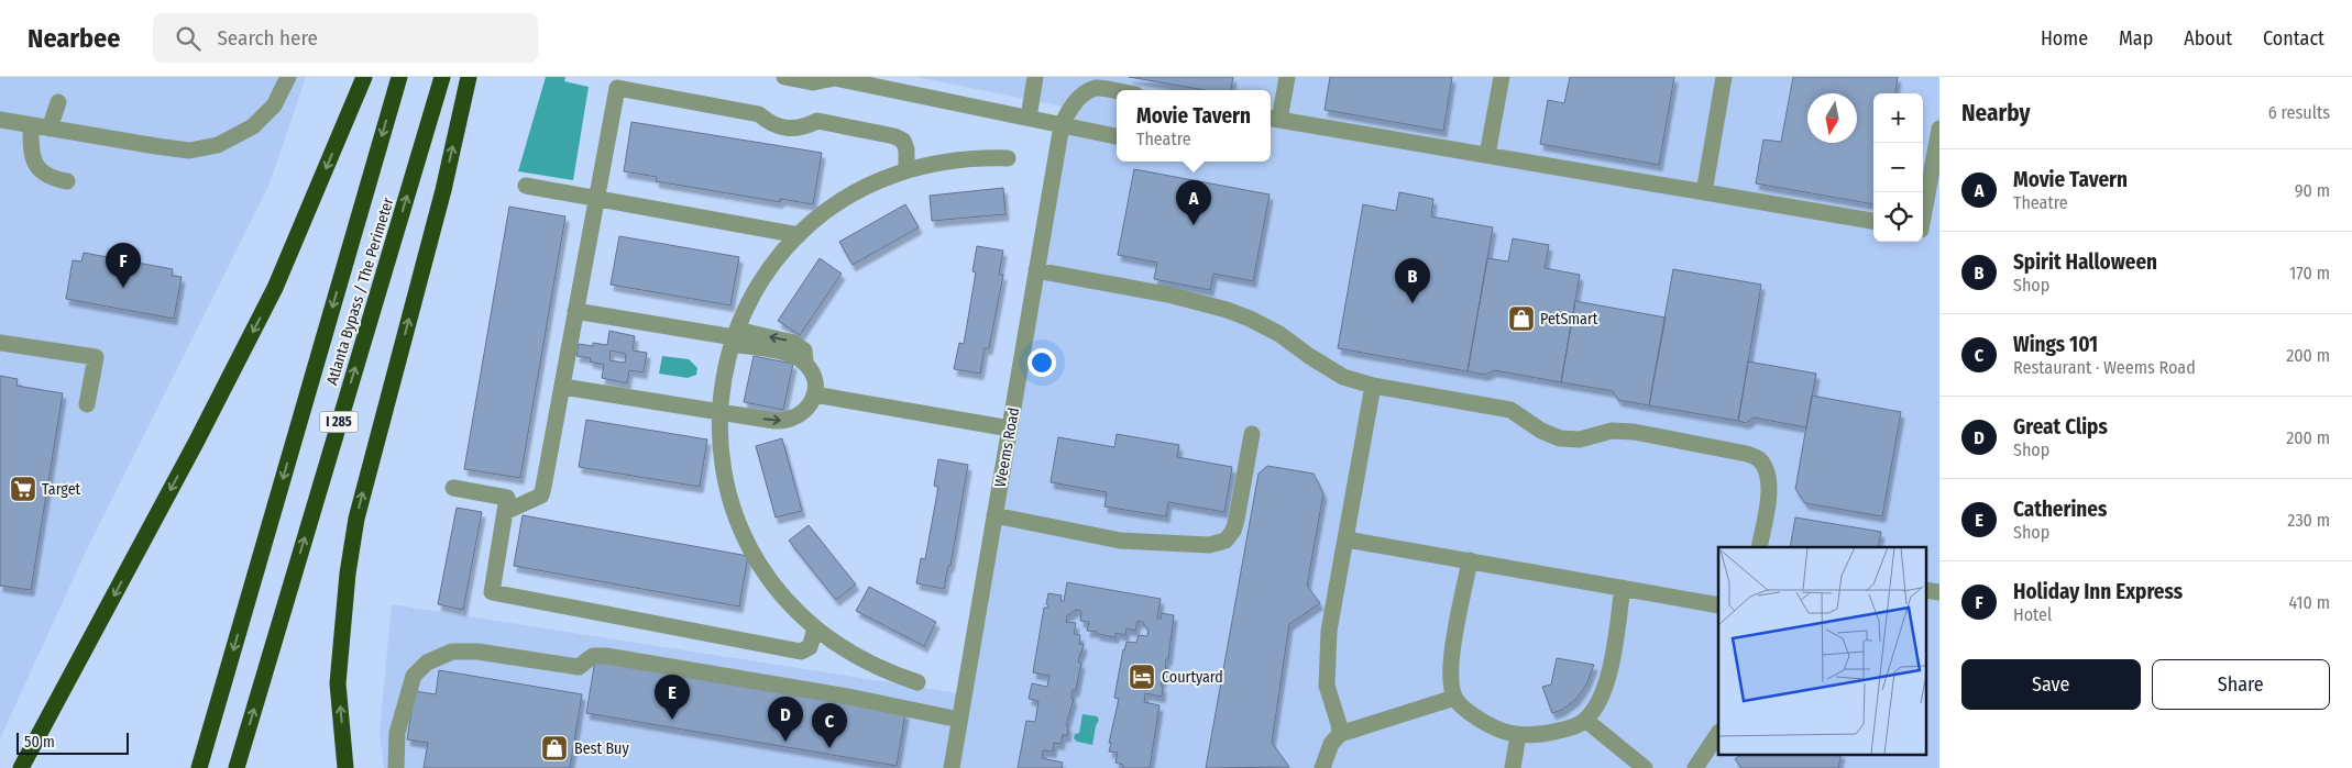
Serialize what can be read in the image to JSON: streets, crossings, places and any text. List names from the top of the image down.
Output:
{
  "streets": {
    "highway": ["Atlanta Bypass / The Perimeter", "I 285"],
    "street": ["Weems Road"]
  },
  "places": {
    "shop": ["PetSmart", "Best Buy"],
    "supermarket": ["Target"],
    "hotel": ["Courtyard"]
  },
  "scale_bar": "50 m",
  "north": "bottom",
  "page": {
    "header": "Nearbee",
    "search": "Search here",
    "nav": [
      "Home",
      "Map",
      "About",
      "Contact"
    ],
    "heading": ["Nearby", "6 results"],
    "popup": ["Movie Tavern", "Theatre"],
    "map_buttons": ["+", "−"],
    "list": [
      {
        "mark": "A",
        "name": "Movie Tavern",
        "note": "Theatre",
        "value": "90 m"
      },
      {
        "mark": "B",
        "name": "Spirit Halloween",
        "note": "Shop",
        "value": "170 m"
      },
      {
        "mark": "C",
        "name": "Wings 101",
        "note": "Restaurant · Weems Road",
        "value": "200 m"
      },
      {
        "mark": "D",
        "name": "Great Clips",
        "note": "Shop",
        "value": "200 m"
      },
      {
        "mark": "E",
        "name": "Catherines",
        "note": "Shop",
        "value": "230 m"
      },
      {
        "mark": "F",
        "name": "Holiday Inn Express",
        "note": "Hotel",
        "value": "410 m"
      }
    ],
    "pins": [
      "A",
      "F",
      "B",
      "E",
      "D",
      "C"
    ],
    "buttons": ["Save", "Share"],
    "scale": "50 m"
  }
}
